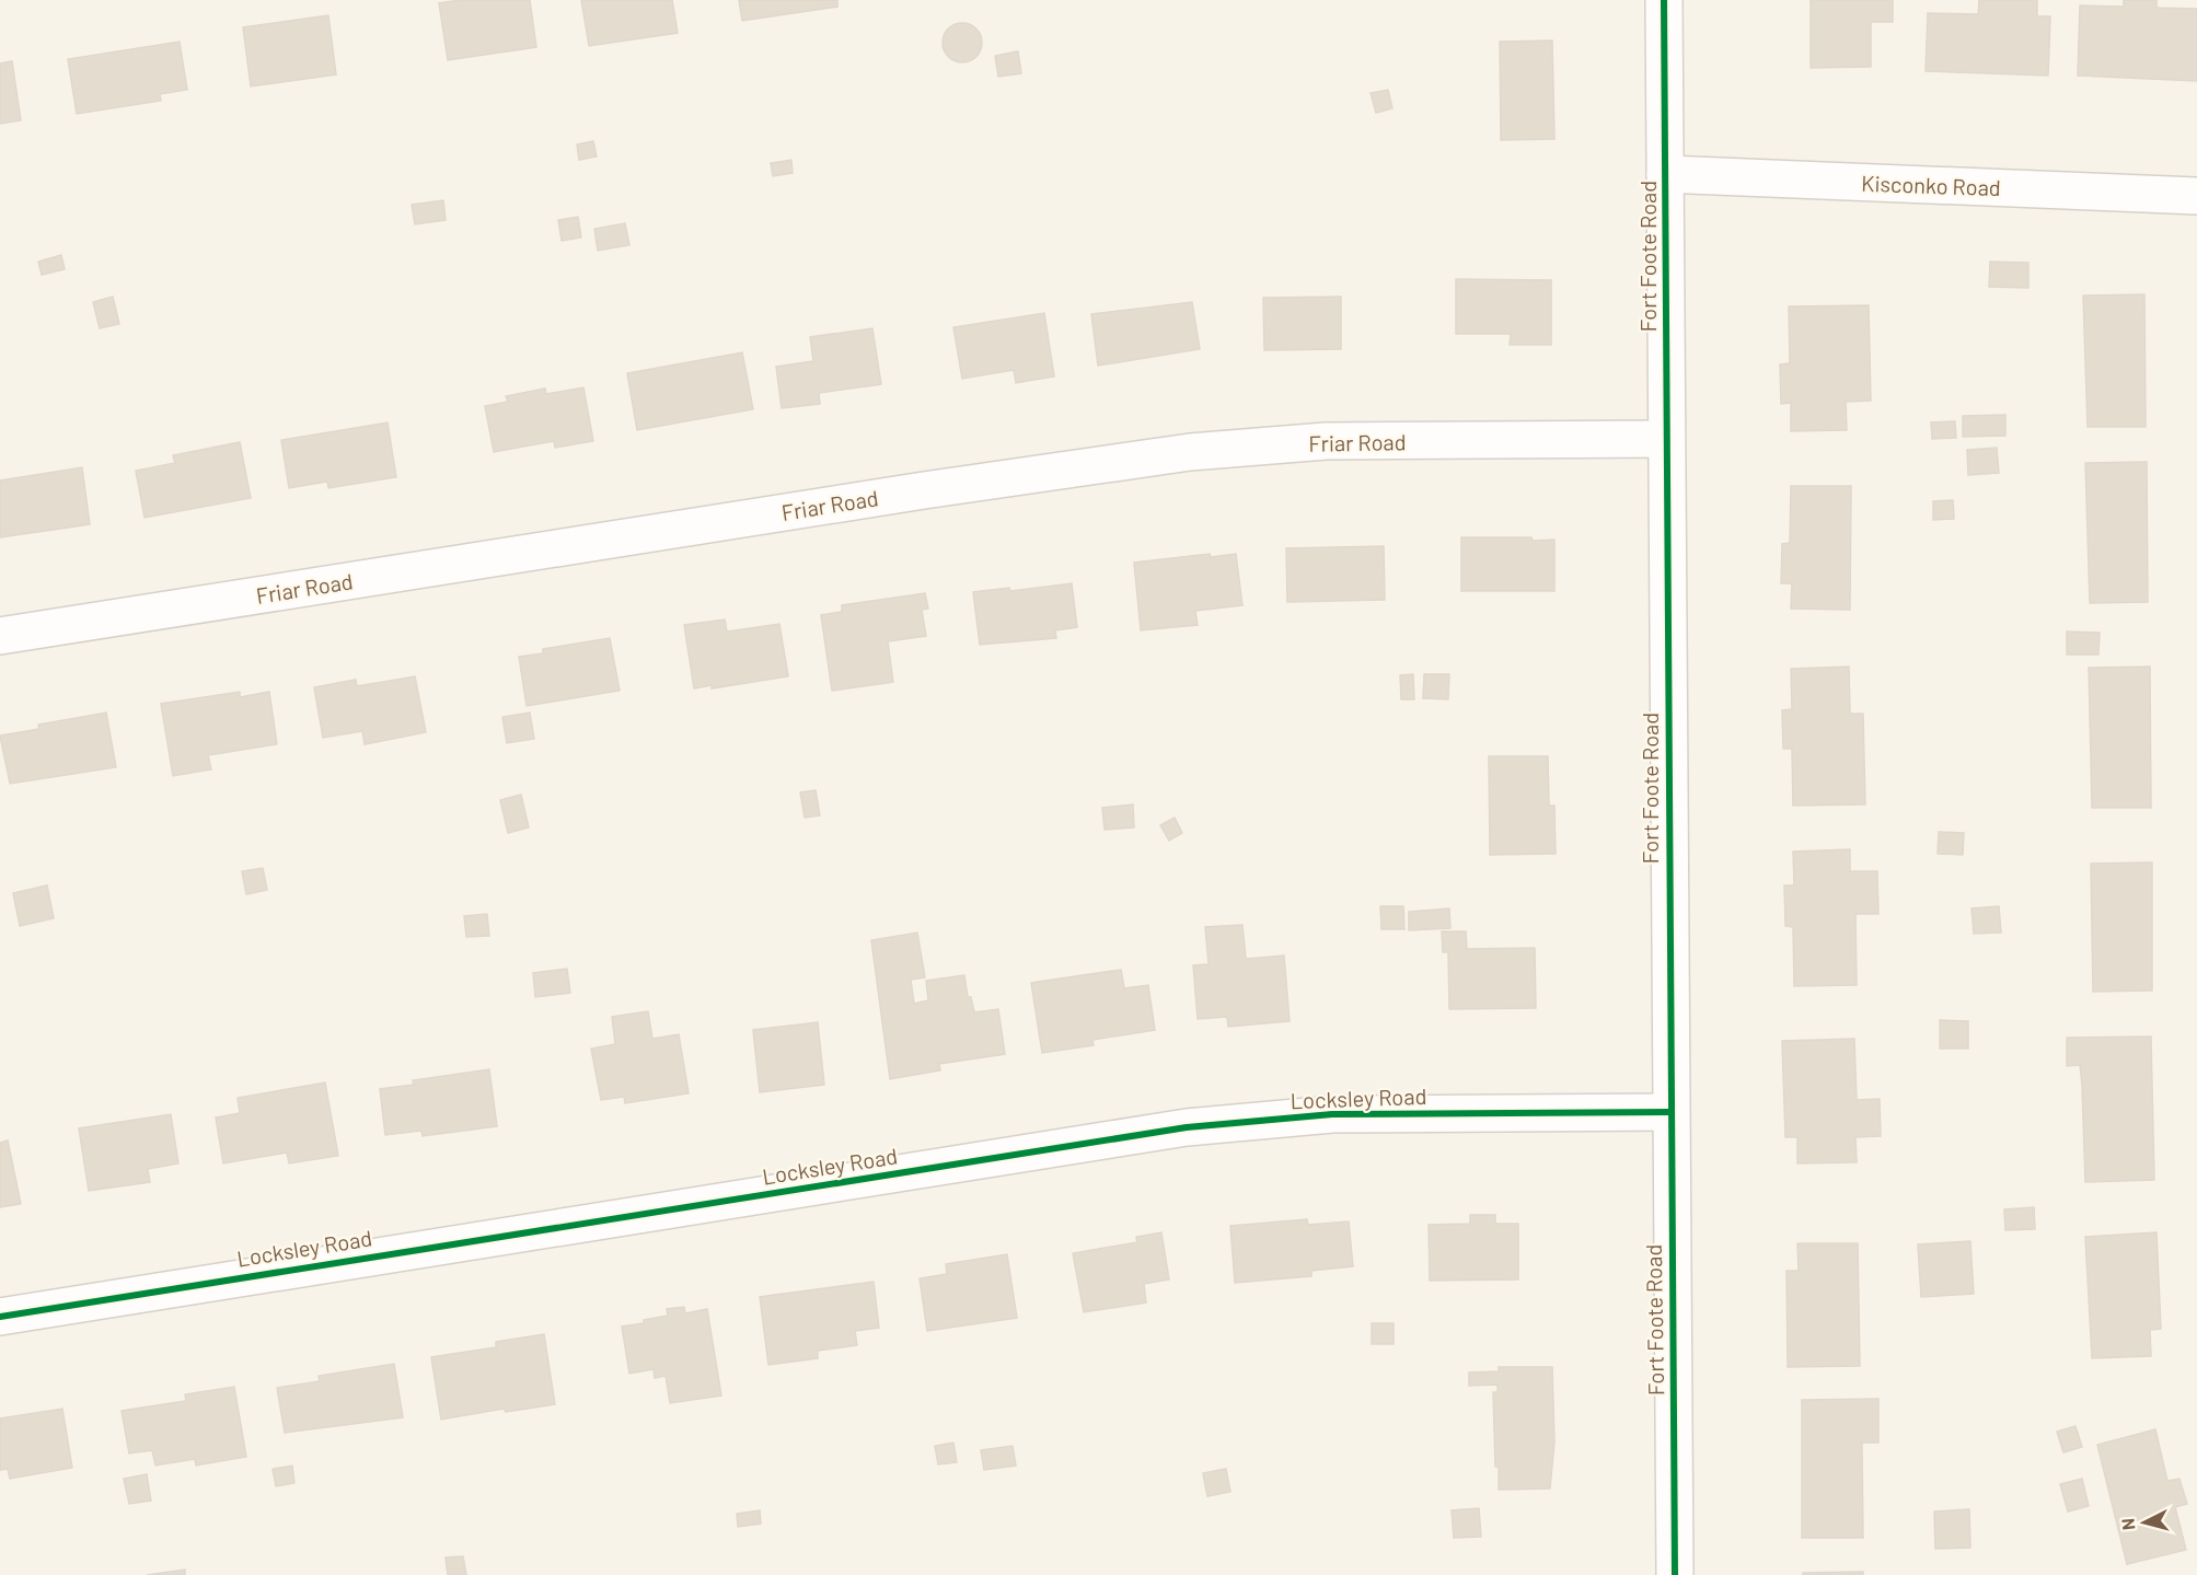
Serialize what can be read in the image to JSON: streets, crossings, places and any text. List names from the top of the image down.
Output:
{
  "streets": {
    "street": [
      "Kisconko Road",
      "Fort Foote Road",
      "Friar Road",
      "Locksley Road"
    ]
  },
  "crossings": [
    ["Kisconko Road", "Fort Foote Road"],
    ["Fort Foote Road", "Friar Road"],
    ["Fort Foote Road", "Locksley Road"]
  ],
  "north": "left"
}
